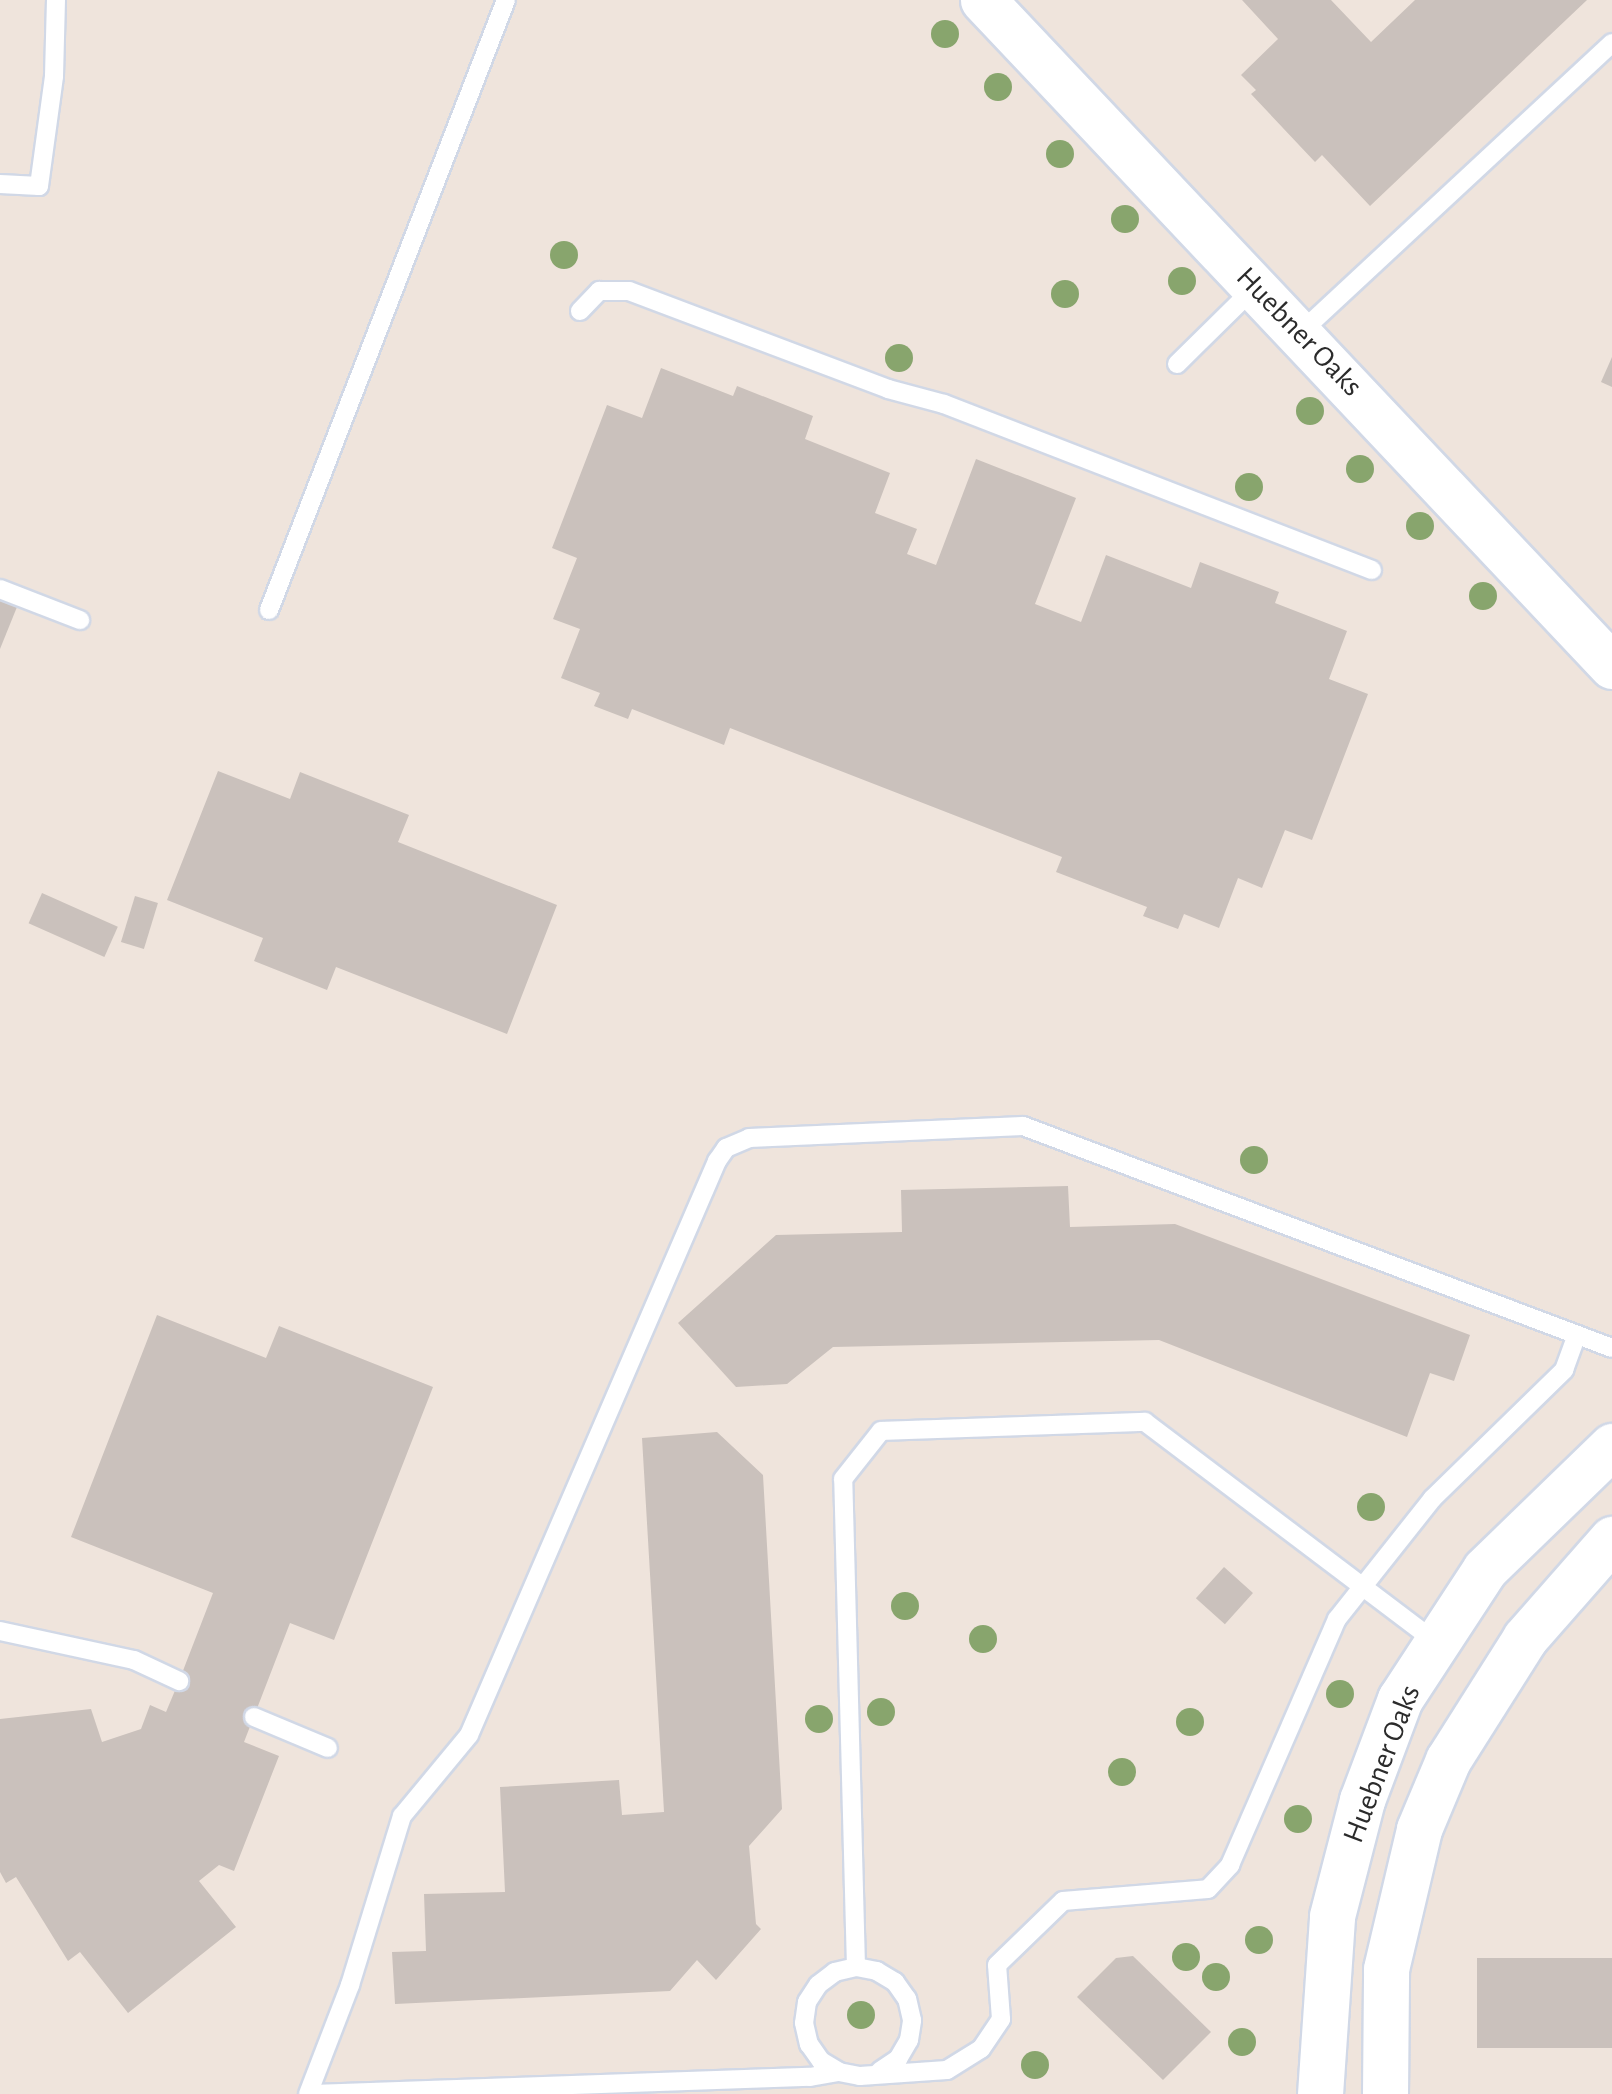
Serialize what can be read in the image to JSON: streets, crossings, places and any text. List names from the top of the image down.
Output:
{
  "streets": {
    "street": ["Huebner Oaks"]
  }
}
